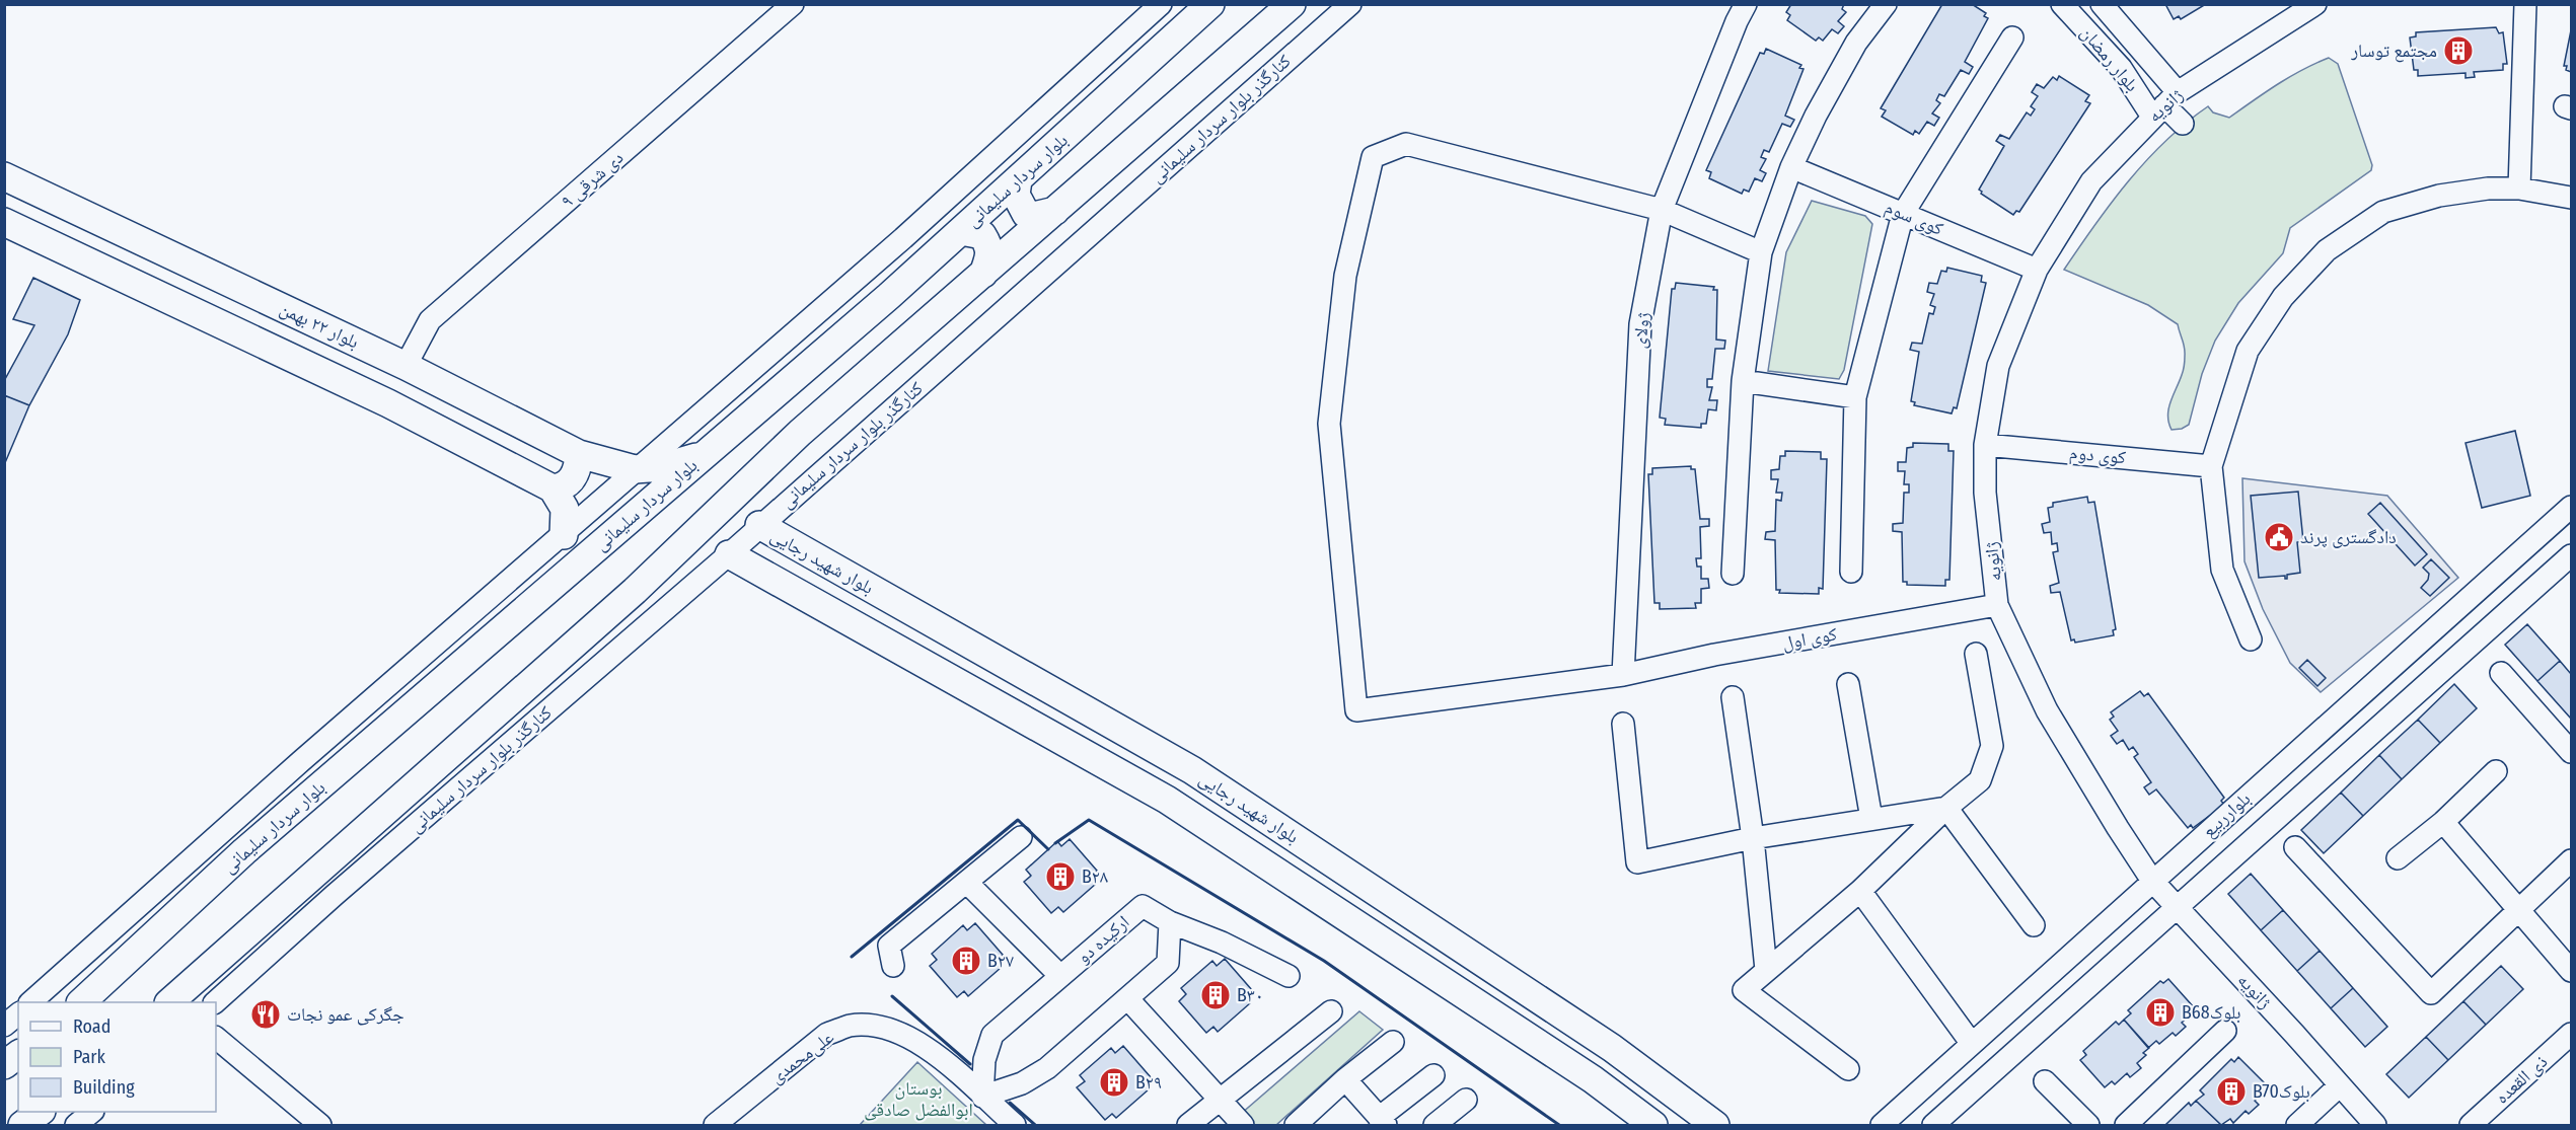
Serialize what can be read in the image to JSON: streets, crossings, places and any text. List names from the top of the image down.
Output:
{
  "streets": {
    "main road": ["بلوار سردار سلیمانی", "بلوار ۲۲ بهمن", "بلوار شهید رجایی"],
    "street": [
      "بلوار رمضان",
      "ژانویه",
      "کنارگذر بلوار سردار سلیمانی",
      "۹ دی شرقی",
      "کوی سوم",
      "ژولای",
      "کوی دوم",
      "کوی اول",
      "بلوارربیع",
      "ارکیده دو",
      "علی‌محمدی",
      "ذی القعده"
    ]
  },
  "crossings": [
    ["بلوار رمضان", "ژانویه"],
    ["ژانویه", "کوی سوم"],
    ["ژانویه", "کوی دوم"],
    ["ژانویه", "کوی اول"],
    ["ژانویه", "بلوارربیع"],
    ["کنارگذر بلوار سردار سلیمانی", "بلوار شهید رجایی"],
    ["۹ دی شرقی", "بلوار ۲۲ بهمن"],
    ["ژولای", "کوی اول"],
    ["ارکیده دو", "علی‌محمدی"]
  ],
  "parks": ["بوستان ابوالفضل صادقی"],
  "places": {
    "building": [
      "مجتمع توسار",
      "B۲۸",
      "B۲۷",
      "B۳۰",
      "B68بلوک",
      "B۲۹",
      "B70بلوک"
    ],
    "public building": ["دادگستری پرند"],
    "restaurant": ["جگرکی عمو نجات"]
  },
  "legend": ["Road", "Park", "Building"]
}
